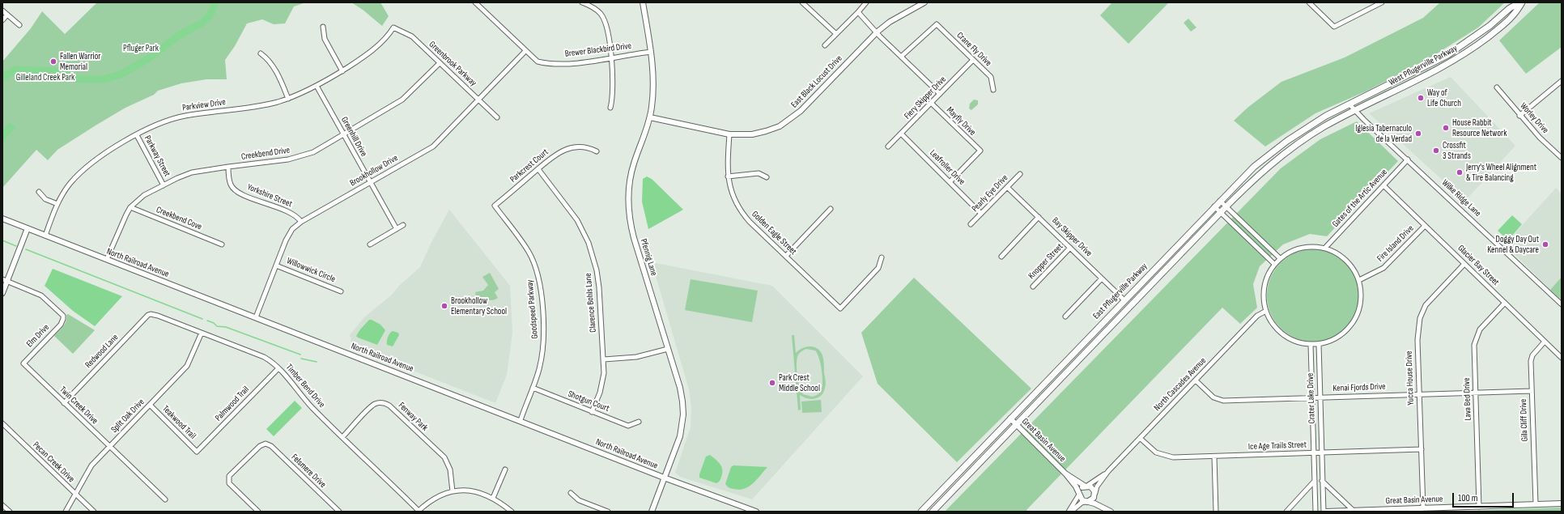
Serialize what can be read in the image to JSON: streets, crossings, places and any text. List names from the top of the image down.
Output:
{
  "streets": {
    "main road": ["West Pflugerville Parkway", "East Pflugerville Parkway"],
    "street": [
      "Crane Fly Drive",
      "Brewer Blackbird Drive",
      "Greenbrook Parkway",
      "East Black Locust Drive",
      "Fiery Skipper Drive",
      "Parkview Drive",
      "Worley Drive",
      "Mayfly Drive",
      "Greenhill Drive",
      "Creekbend Drive",
      "Parkway Street",
      "Parkcrest Court",
      "Leafroller Drive",
      "Brookhollow Drive",
      "Pearly Eye Drive",
      "Yorkshire Street",
      "Gates of the Artic Avenue",
      "Wilke Ridge Lane",
      "Creekbend Cove",
      "Golden Eagle Street",
      "Bay Skipper Drive",
      "Fire Island Drive",
      "Pfennig Lane",
      "Knopper Street",
      "North Railroad Avenue",
      "Glacier Bay Street",
      "Willowwick Circle",
      "Clarence Bohls Lane",
      "Goodspeed Parkway",
      "Elm Drive",
      "Redwood Lane",
      "Yucca House Drive",
      "North Cascades Avenue",
      "Timber Bend Drive",
      "Kenai Fjords Drive",
      "Crater Lake Drive",
      "Lava Bed Drive",
      "Shotgun Court",
      "Palmwood Trail",
      "Twin Creek Drive",
      "Split Oak Drive",
      "Fenway Park",
      "Gila Cliff Drive",
      "Teakwood Trail",
      "Great Basin Avenue",
      "Ice Age Trails Street",
      "Pecan Creek Drive",
      "Felsmere Drive"
    ]
  },
  "crossings": [
    ["Crane Fly Drive", "Fiery Skipper Drive"],
    ["Brewer Blackbird Drive", "Brookhollow Drive"],
    ["Brewer Blackbird Drive", "Pfennig Lane"],
    ["Greenbrook Parkway", "Parkview Drive"],
    ["Greenbrook Parkway", "Creekbend Drive"],
    ["Greenbrook Parkway", "Brookhollow Drive"],
    ["West Pflugerville Parkway", "Wilke Ridge Lane"],
    ["West Pflugerville Parkway", "East Pflugerville Parkway"],
    ["East Black Locust Drive", "Golden Eagle Street"],
    ["East Black Locust Drive", "Pfennig Lane"],
    ["Fiery Skipper Drive", "Mayfly Drive"],
    ["Fiery Skipper Drive", "Leafroller Drive"],
    ["Parkview Drive", "Greenhill Drive"],
    ["Parkview Drive", "Parkway Street"],
    ["Parkview Drive", "North Railroad Avenue"],
    ["Mayfly Drive", "Leafroller Drive"],
    ["Greenhill Drive", "Creekbend Drive"],
    ["Greenhill Drive", "Brookhollow Drive"],
    ["Creekbend Drive", "Parkway Street"],
    ["Creekbend Drive", "Yorkshire Street"],
    ["Creekbend Drive", "Creekbend Cove"],
    ["Creekbend Drive", "North Railroad Avenue"],
    ["Parkcrest Court", "Clarence Bohls Lane"],
    ["Parkcrest Court", "Goodspeed Parkway"],
    ["Leafroller Drive", "Pearly Eye Drive"],
    ["Brookhollow Drive", "Yorkshire Street"],
    ["Brookhollow Drive", "North Railroad Avenue"],
    ["Brookhollow Drive", "Willowwick Circle"],
    ["Pearly Eye Drive", "Bay Skipper Drive"],
    ["Gates of the Artic Avenue", "Wilke Ridge Lane"],
    ["Gates of the Artic Avenue", "Fire Island Drive"],
    ["Gates of the Artic Avenue", "Glacier Bay Street"],
    ["Gates of the Artic Avenue", "North Cascades Avenue"],
    ["Gates of the Artic Avenue", "Crater Lake Drive"],
    ["Wilke Ridge Lane", "East Pflugerville Parkway"],
    ["Bay Skipper Drive", "Knopper Street"],
    ["Bay Skipper Drive", "East Pflugerville Parkway"],
    ["Fire Island Drive", "Glacier Bay Street"],
    ["Fire Island Drive", "North Cascades Avenue"],
    ["Fire Island Drive", "Crater Lake Drive"],
    ["Pfennig Lane", "North Railroad Avenue"],
    ["North Railroad Avenue", "Goodspeed Parkway"],
    ["Glacier Bay Street", "Yucca House Drive"],
    ["Glacier Bay Street", "Lava Bed Drive"],
    ["Glacier Bay Street", "Gila Cliff Drive"],
    ["East Pflugerville Parkway", "Great Basin Avenue"],
    ["Clarence Bohls Lane", "Shotgun Court"],
    ["Goodspeed Parkway", "Shotgun Court"],
    ["Elm Drive", "Twin Creek Drive"],
    ["Redwood Lane", "Timber Bend Drive"],
    ["Redwood Lane", "Twin Creek Drive"],
    ["Yucca House Drive", "Kenai Fjords Drive"],
    ["Yucca House Drive", "Great Basin Avenue"],
    ["Yucca House Drive", "Ice Age Trails Street"],
    ["North Cascades Avenue", "Kenai Fjords Drive"],
    ["North Cascades Avenue", "Crater Lake Drive"],
    ["North Cascades Avenue", "Great Basin Avenue"],
    ["North Cascades Avenue", "Ice Age Trails Street"],
    ["Timber Bend Drive", "Palmwood Trail"],
    ["Timber Bend Drive", "Split Oak Drive"],
    ["Timber Bend Drive", "Fenway Park"],
    ["Kenai Fjords Drive", "Crater Lake Drive"],
    ["Kenai Fjords Drive", "Lava Bed Drive"],
    ["Kenai Fjords Drive", "Gila Cliff Drive"],
    ["Crater Lake Drive", "Great Basin Avenue"],
    ["Crater Lake Drive", "Ice Age Trails Street"],
    ["Lava Bed Drive", "Great Basin Avenue"],
    ["Palmwood Trail", "Teakwood Trail"],
    ["Twin Creek Drive", "Split Oak Drive"],
    ["Split Oak Drive", "Teakwood Trail"],
    ["Split Oak Drive", "Pecan Creek Drive"],
    ["Gila Cliff Drive", "Great Basin Avenue"]
  ],
  "parks": ["Pfluger Park", "Gilleland Creek Park"],
  "places": [
    "Fallen Warrior Memorial",
    "Way of Life Church",
    "House Rabbit Resource Network",
    "Iglesia Tabernaculo de la Verdad",
    "Crossfit 3 Strands",
    "Jerry's Wheel Alignment & Tire Balancing",
    "Doggy Day Out Kennel & Daycare",
    "Brookhollow Elementary School",
    "Park Crest Middle School"
  ],
  "scale_bar": "100 m"
}
